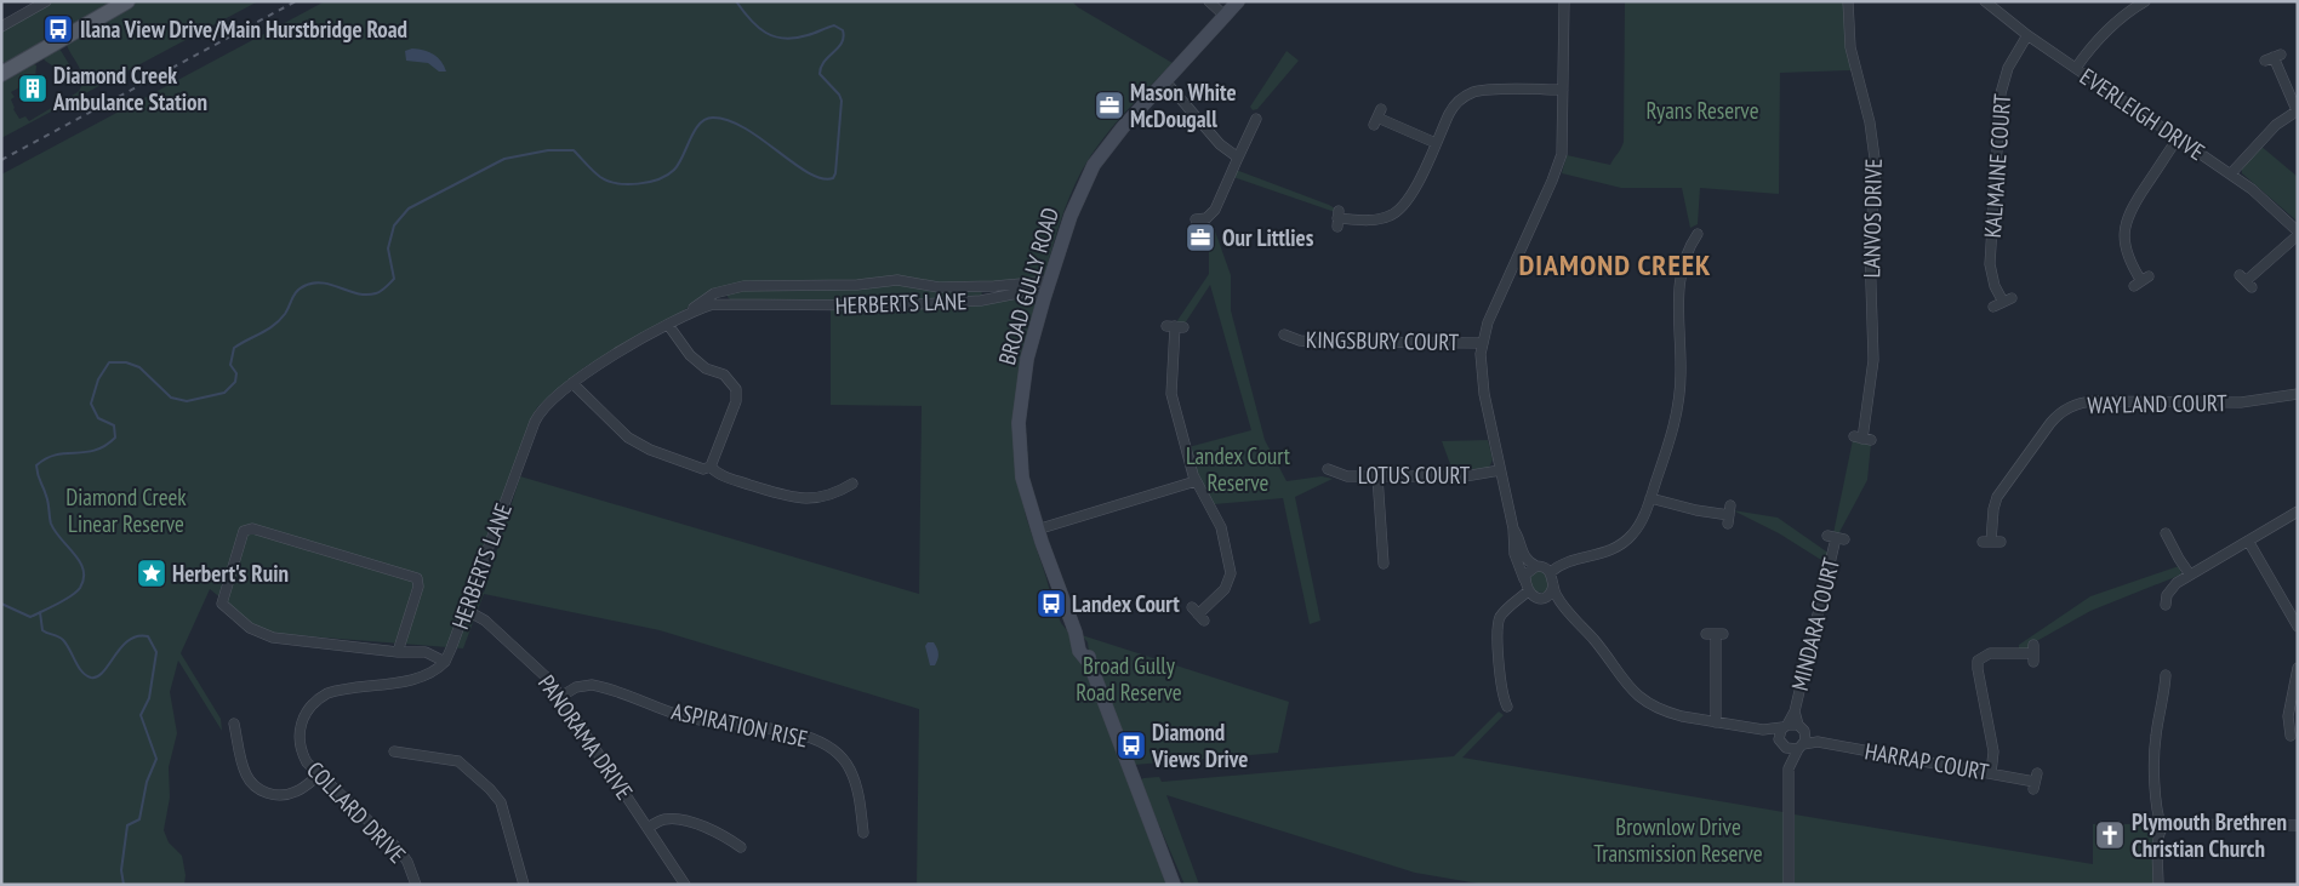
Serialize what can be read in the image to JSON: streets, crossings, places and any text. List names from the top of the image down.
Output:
{
  "streets": {
    "street": [
      "EVERLEIGH DRIVE",
      "KALMAINE COURT",
      "LANVOS DRIVE",
      "BROAD GULLY ROAD",
      "HERBERTS LANE",
      "KINGSBURY COURT",
      "WAYLAND COURT",
      "LOTUS COURT",
      "MINDARA COURT",
      "ASPIRATION RISE",
      "PANORAMA DRIVE",
      "HARRAP COURT",
      "COLLARD DRIVE"
    ]
  },
  "crossings": [
    ["EVERLEIGH DRIVE", "KALMAINE COURT"],
    ["BROAD GULLY ROAD", "HERBERTS LANE"],
    ["HERBERTS LANE", "PANORAMA DRIVE"],
    ["HERBERTS LANE", "COLLARD DRIVE"],
    ["MINDARA COURT", "HARRAP COURT"],
    ["ASPIRATION RISE", "PANORAMA DRIVE"]
  ],
  "districts": ["DIAMOND CREEK"],
  "parks": [
    "Ryans Reserve",
    "Landex Court Reserve",
    "Diamond Creek Linear Reserve",
    "Broad Gully Road Reserve",
    "Brownlow Drive Transmission Reserve"
  ],
  "places": {
    "bus stop": ["Ilana View Drive/Main Hurstbridge Road", "Landex Court", "Diamond Views Drive"],
    "building": ["Diamond Creek Ambulance Station"],
    "office": ["Mason White McDougall", "Our Littlies"],
    "place": ["Herbert's Ruin"],
    "church": ["Plymouth Brethren Christian Church"]
  }
}
